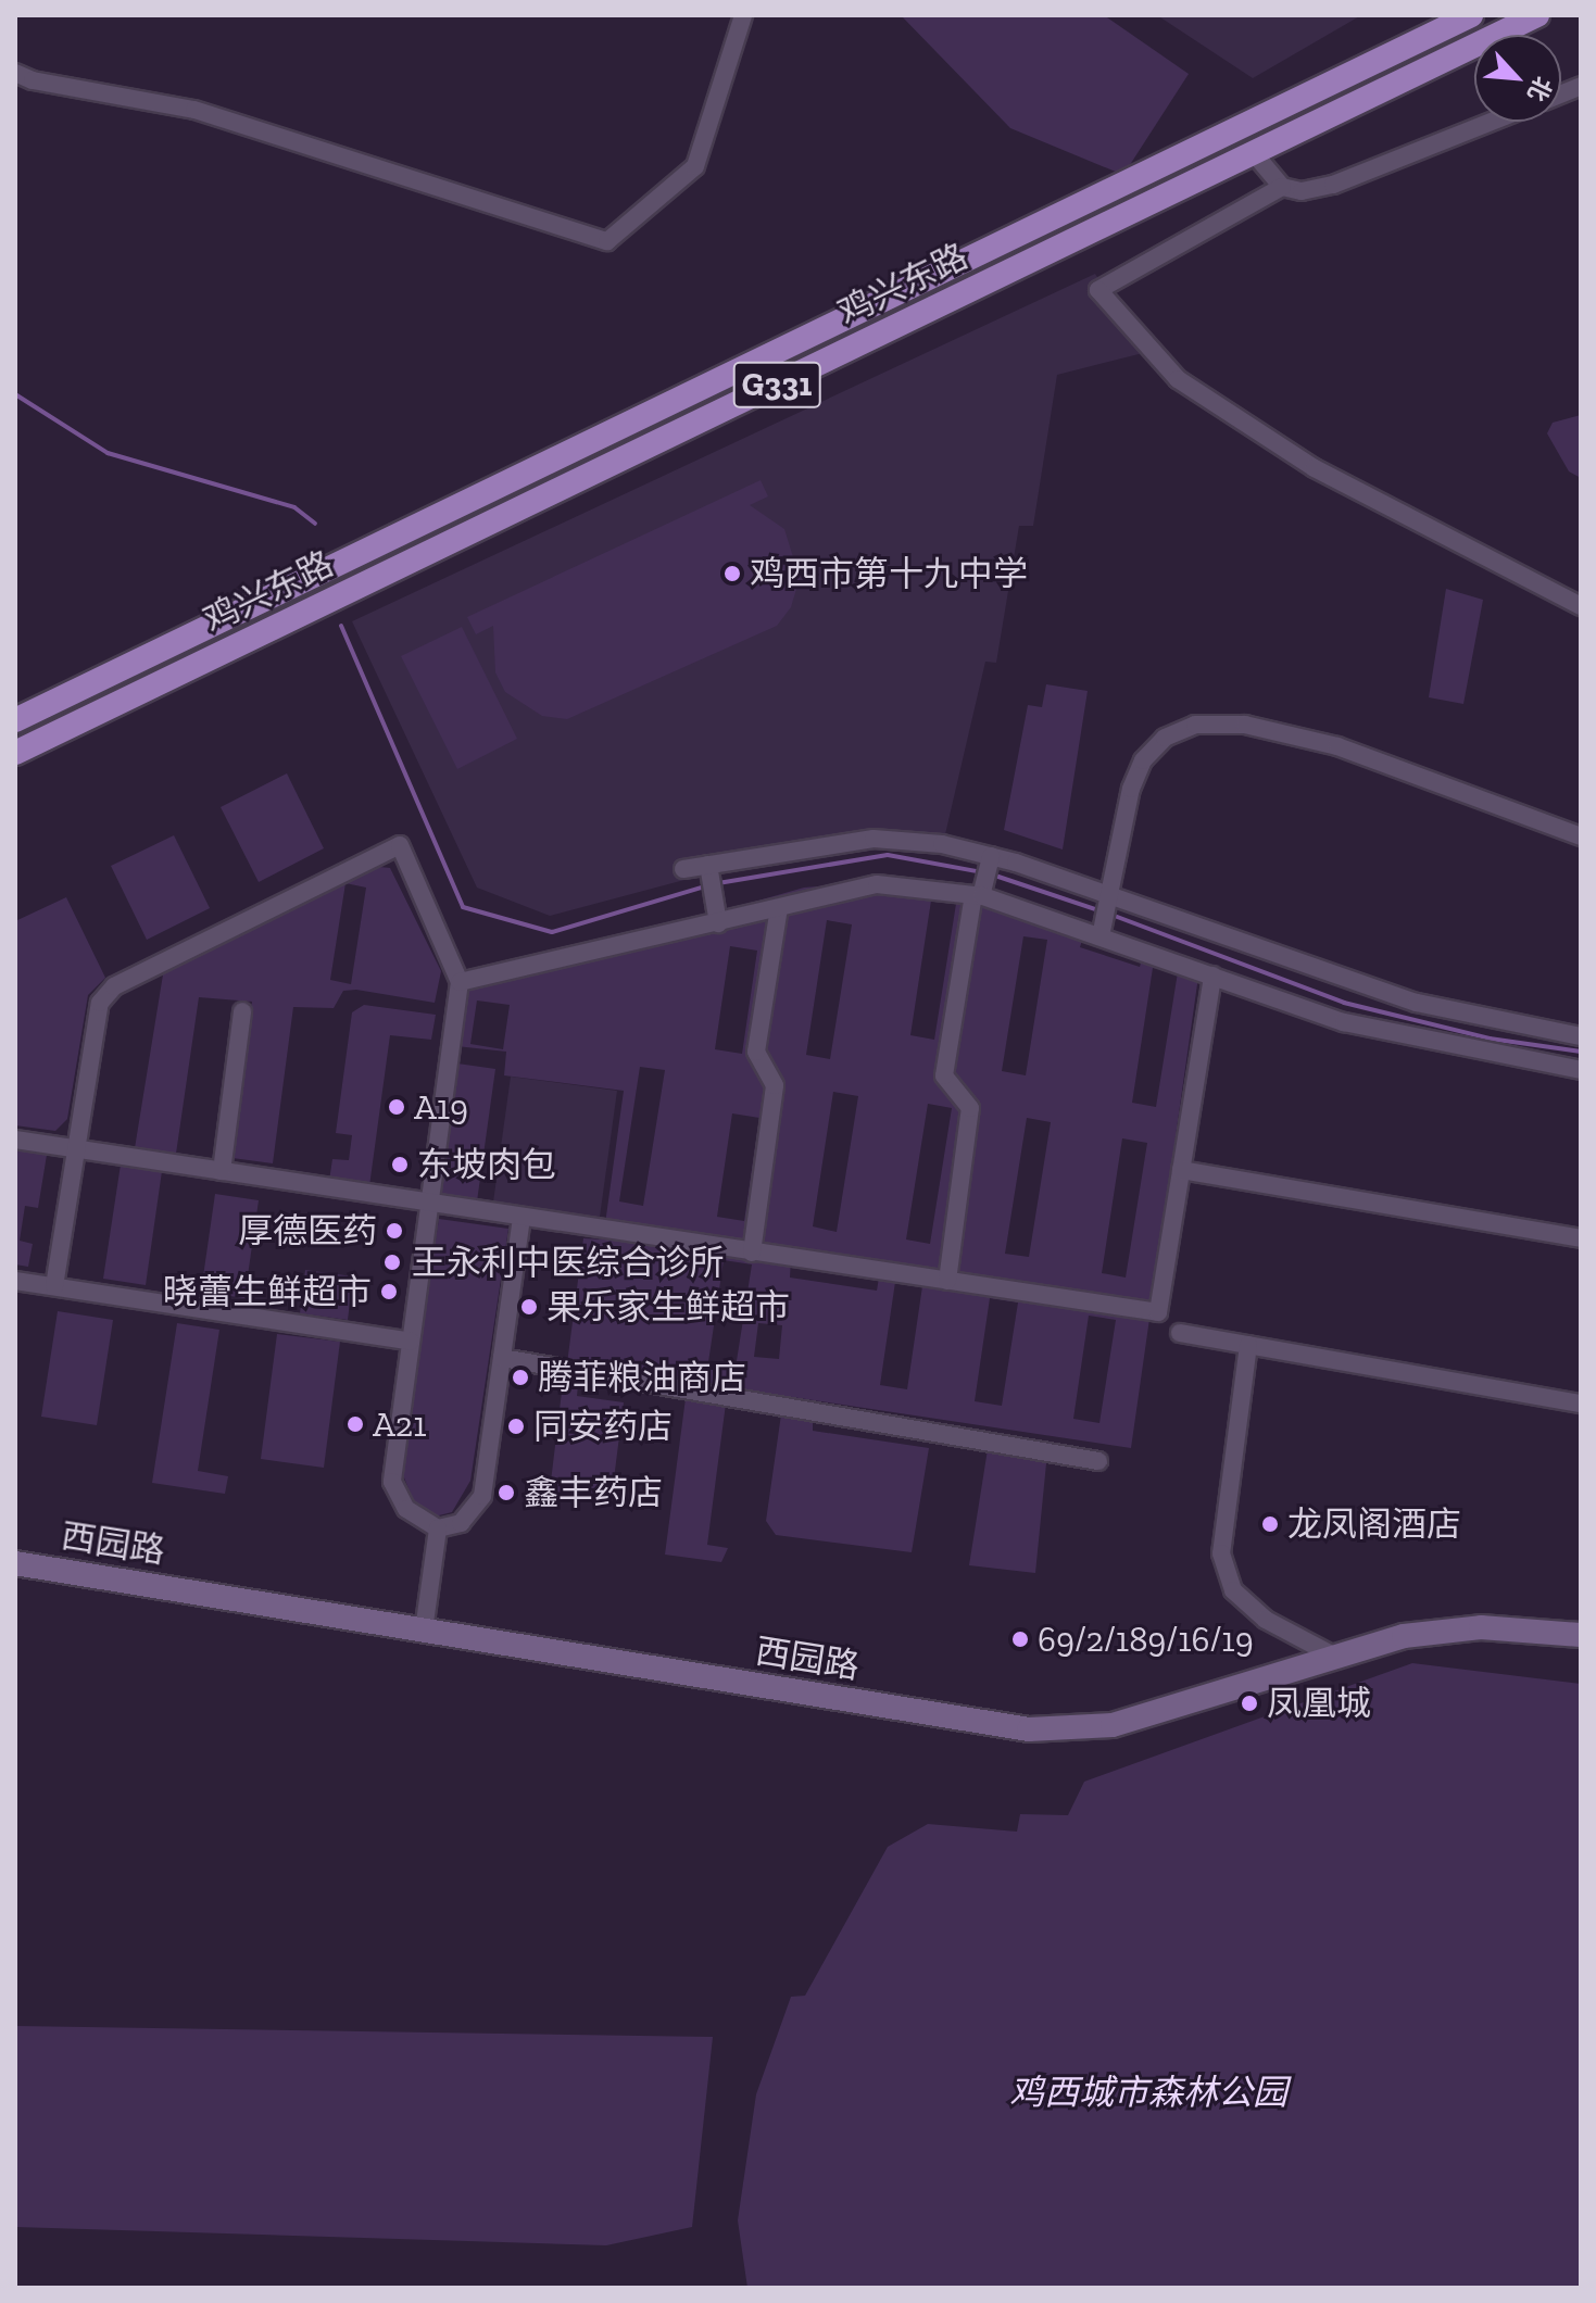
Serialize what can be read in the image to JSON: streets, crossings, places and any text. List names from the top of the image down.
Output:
{
  "streets": {
    "highway": ["鸡兴东路", "G331"],
    "main road": ["西园路"]
  },
  "parks": ["鸡西城市森林公园"],
  "places": [
    "鸡西市第十九中学",
    "A19",
    "东坡肉包",
    "厚德医药",
    "王永利中医综合诊所",
    "晓蕾生鲜超市",
    "果乐家生鲜超市",
    "腾菲粮油商店",
    "A21",
    "同安药店",
    "鑫丰药店",
    "龙凤阁酒店",
    "69/2/189/16/19",
    "凤凰城"
  ],
  "north": "bottom right"
}
